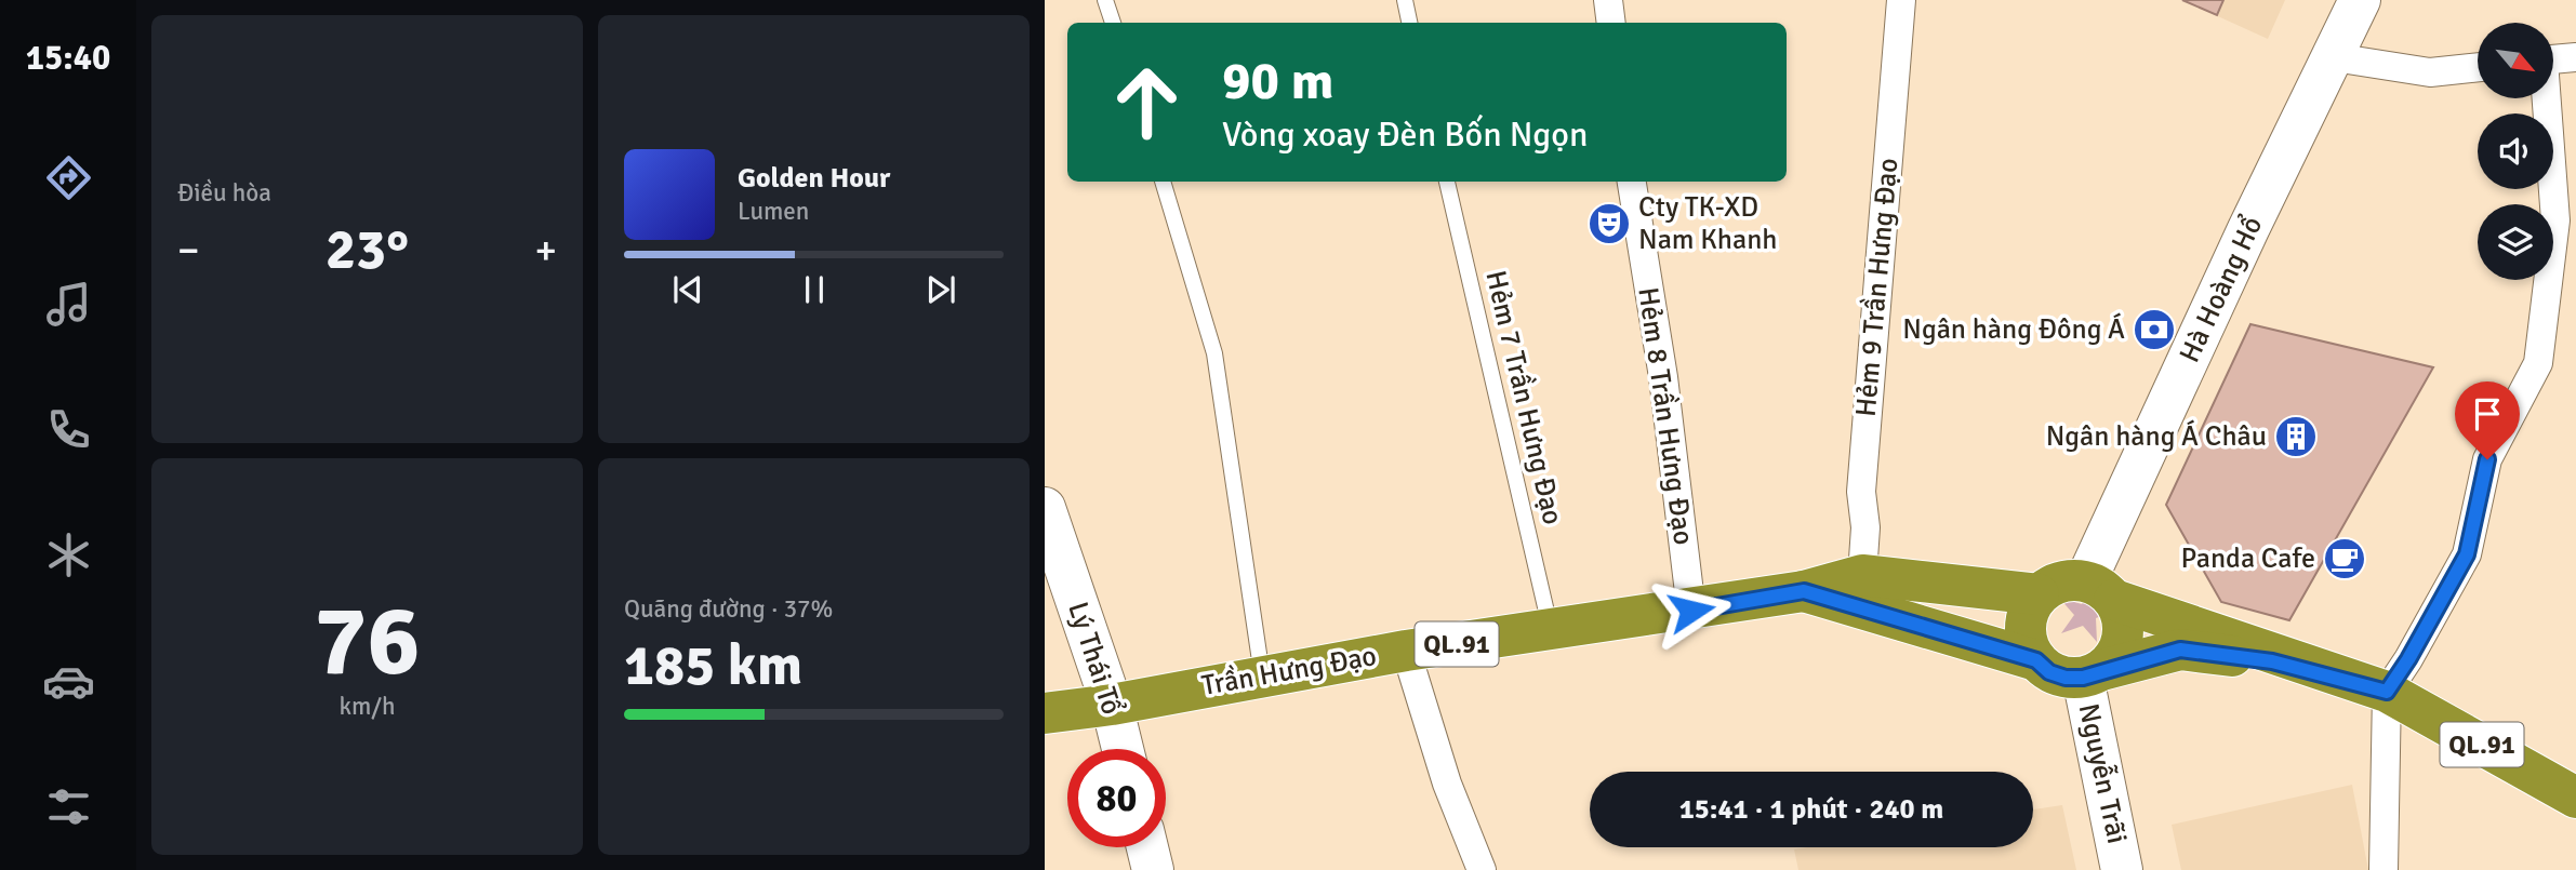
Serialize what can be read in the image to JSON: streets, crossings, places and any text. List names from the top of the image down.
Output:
{
  "streets": {
    "highway": ["QL.91", "Trần Hưng Đạo"],
    "main road": ["Hà Hoàng Hổ", "Lý Thái Tổ", "Nguyễn Trãi"],
    "street": ["Hẻm 9 Trần Hưng Đạo", "Hẻm 8 Trần Hưng Đạo"],
    "lane": ["Hẻm 7 Trần Hưng Đạo"]
  },
  "crossings": [
    ["Hẻm 9 Trần Hưng Đạo", "Trần Hưng Đạo"],
    ["Hà Hoàng Hổ", "QL.91"],
    ["Hà Hoàng Hổ", "Trần Hưng Đạo"],
    ["Hà Hoàng Hổ", "Nguyễn Trãi"],
    ["Hẻm 7 Trần Hưng Đạo", "Trần Hưng Đạo"],
    ["Hẻm 8 Trần Hưng Đạo", "Trần Hưng Đạo"],
    ["QL.91", "Trần Hưng Đạo"],
    ["QL.91", "Nguyễn Trãi"],
    ["Lý Thái Tổ", "Trần Hưng Đạo"],
    ["Trần Hưng Đạo", "Nguyễn Trãi"]
  ],
  "places": {
    "theatre": ["Cty TK-XD Nam Khanh"],
    "bank": ["Ngân hàng Đông Á"],
    "building": ["Ngân hàng Á Châu"],
    "cafe": ["Panda Cafe"]
  },
  "north": "bottom right",
  "page": {
    "tabs": "15:40",
    "tile": [
      "Điều hòa",
      ["76", "km/h"],
      ["Quãng đường · 37%", "185 km"]
    ],
    "turn": ["90 m", "Vòng xoay Đèn Bốn Ngọn"],
    "song": ["Golden Hour", "Lumen"],
    "heat": ["−", "23°", "+"],
    "limit": "80",
    "trip": "15:41 · 1 phút · 240 m"
  }
}
